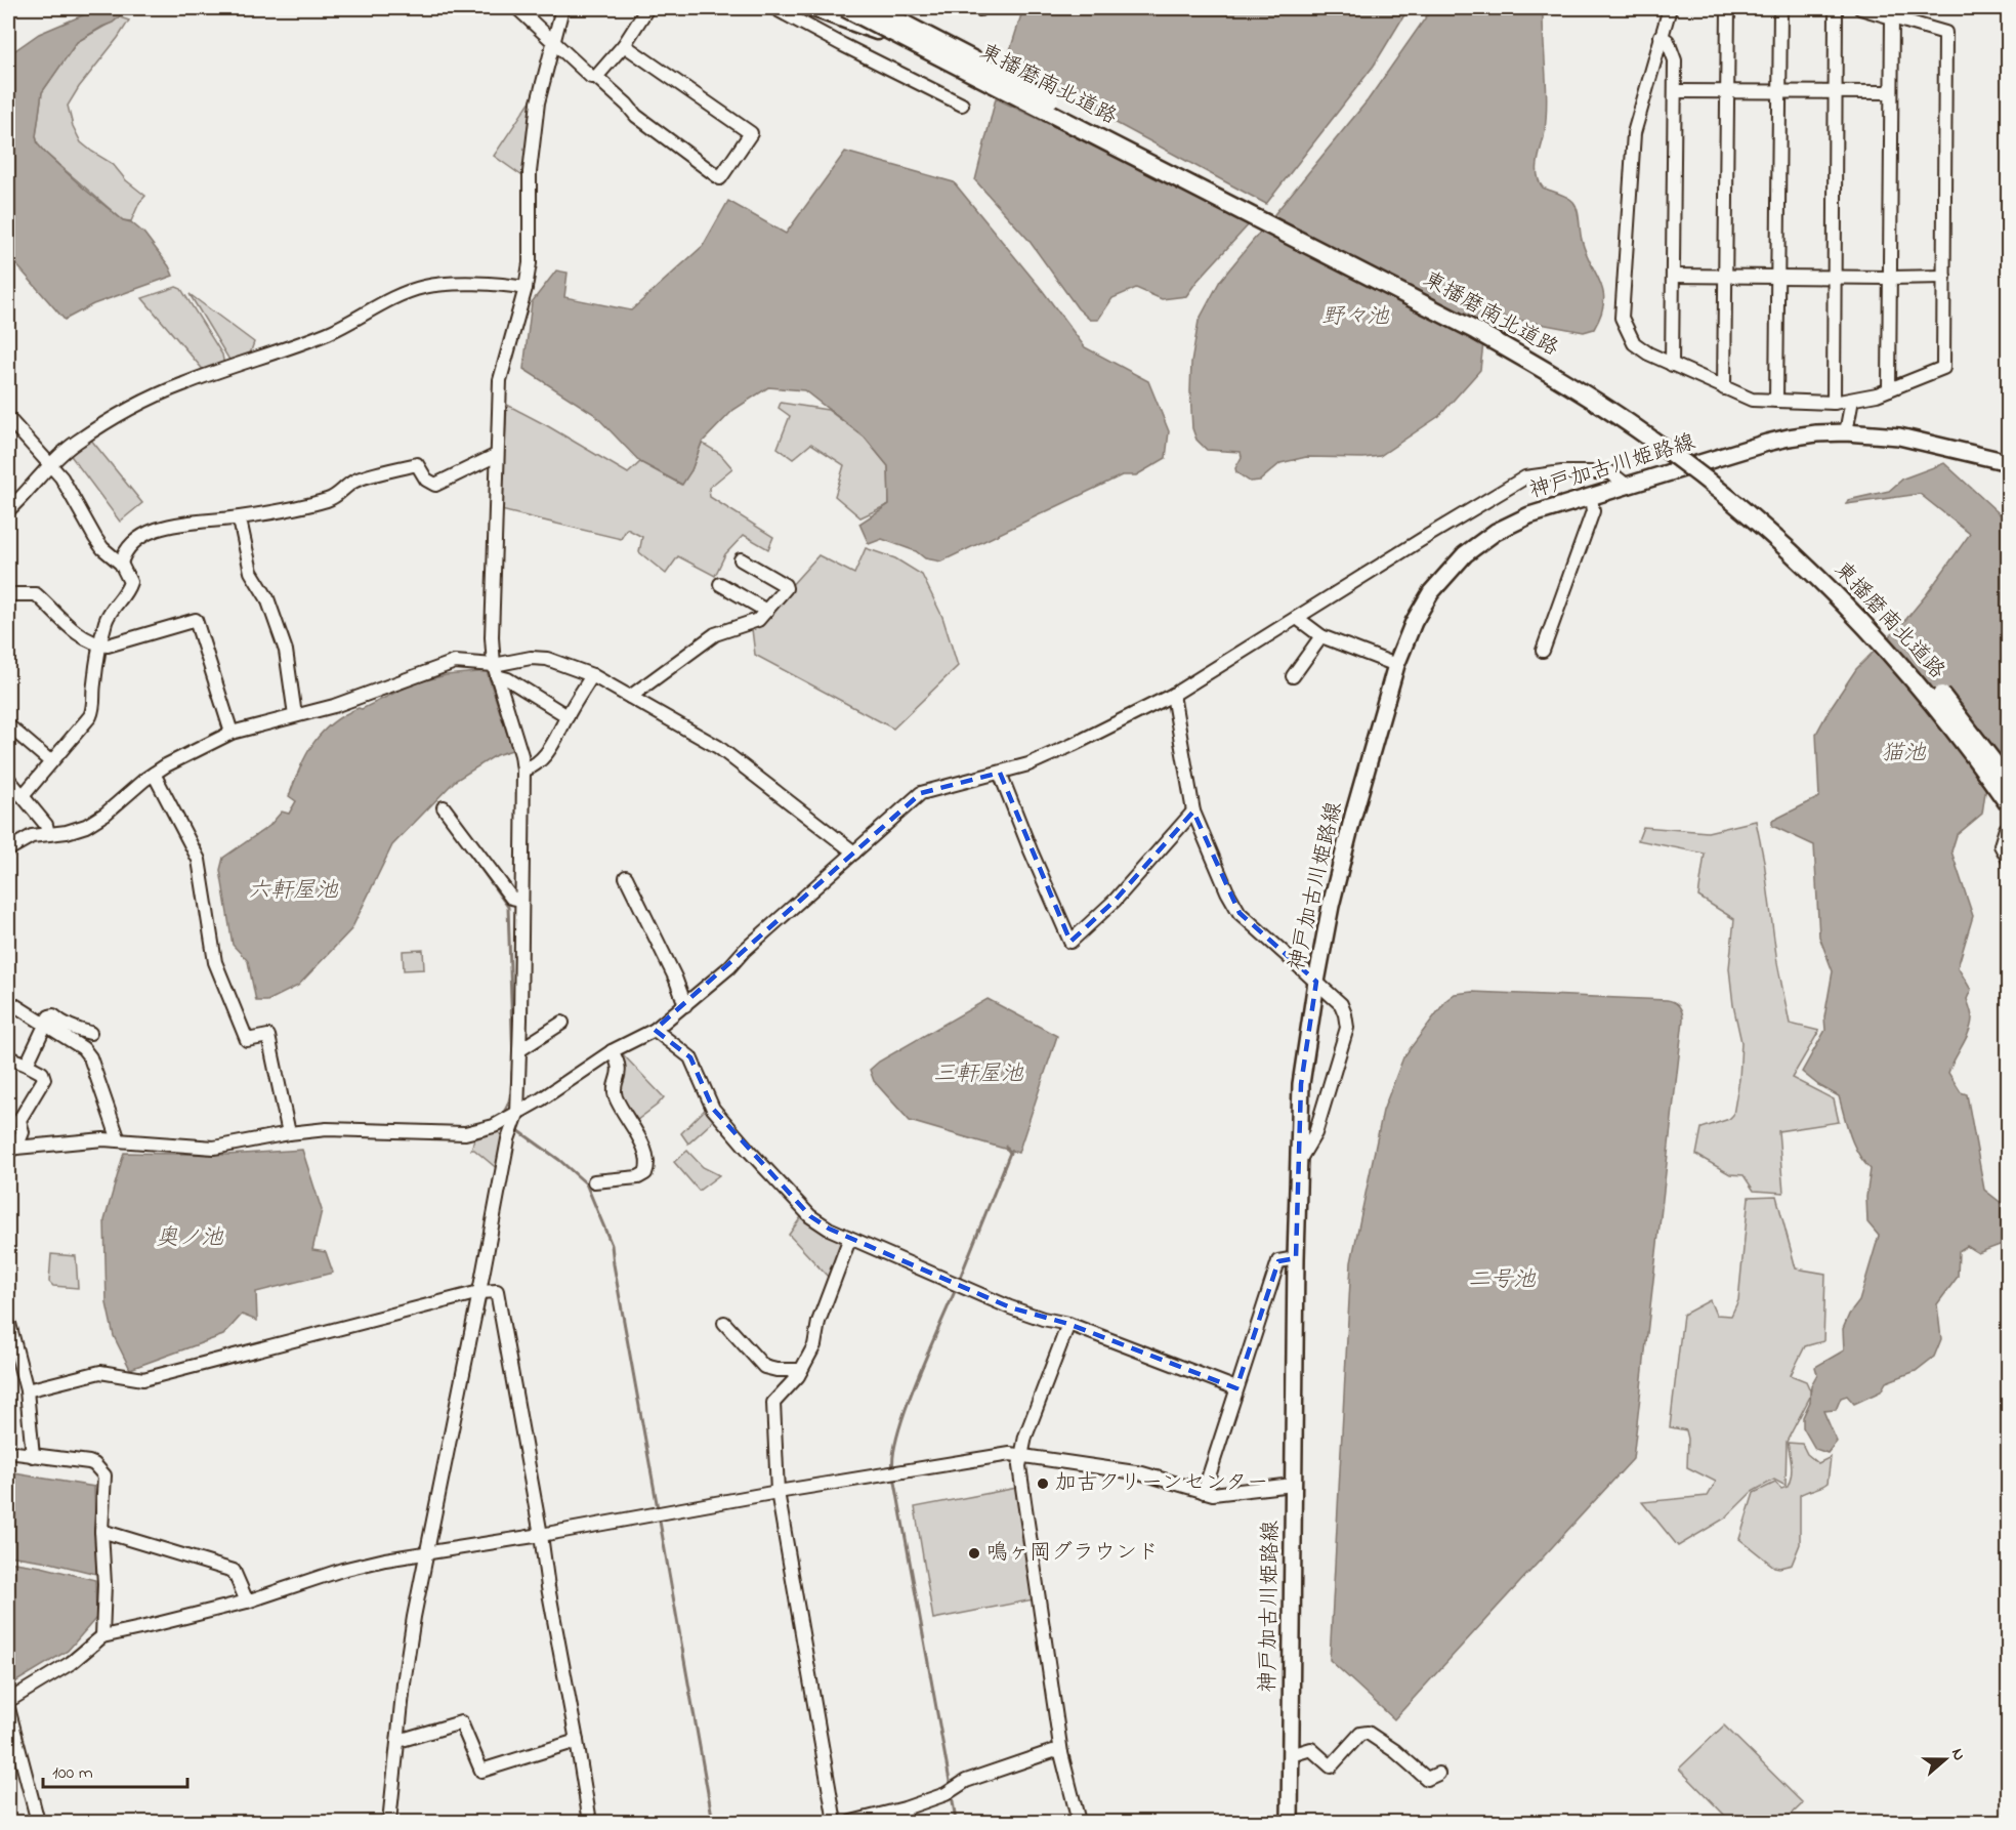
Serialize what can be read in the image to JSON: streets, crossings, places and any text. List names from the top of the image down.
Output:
{
  "streets": {
    "highway": ["東播磨南北道路"],
    "main road": ["神戸加古川姫路線"]
  },
  "water": [
    "野々池",
    "猫池",
    "六軒屋池",
    "三軒屋池",
    "奥ノ池",
    "二号池"
  ],
  "places": ["加古クリーンセンター", "鳴ヶ岡グラウンド"],
  "scale_bar": "100 m",
  "north": "right"
}
